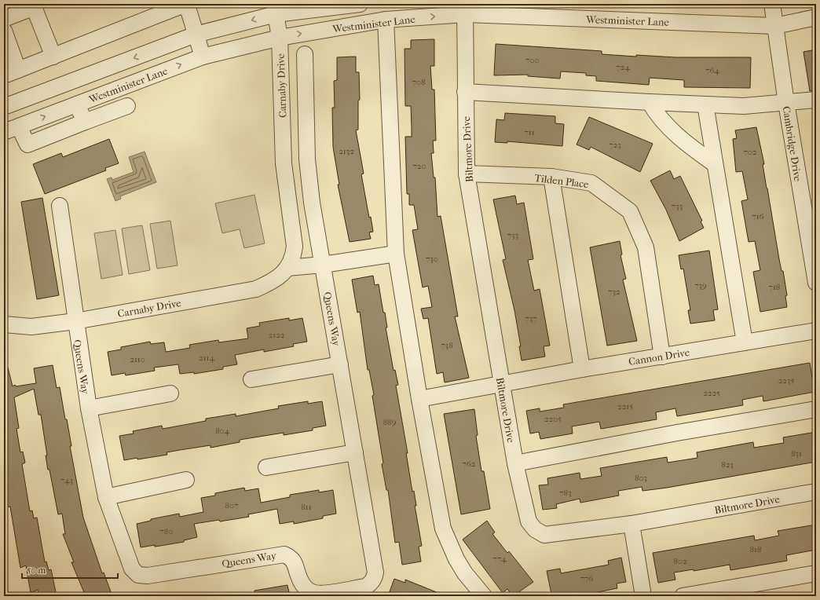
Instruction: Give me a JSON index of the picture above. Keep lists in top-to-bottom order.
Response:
{
  "streets": {
    "street": [
      "Westminister Lane",
      "Carnaby Drive",
      "Cambridge Drive",
      "Biltmore Drive",
      "Tilden Place",
      "Queens Way",
      "Cannon Drive"
    ]
  },
  "crossings": [
    ["Westminister Lane", "Carnaby Drive"],
    ["Westminister Lane", "Cambridge Drive"],
    ["Westminister Lane", "Biltmore Drive"],
    ["Carnaby Drive", "Queens Way"],
    ["Biltmore Drive", "Tilden Place"],
    ["Biltmore Drive", "Cannon Drive"],
    ["Tilden Place", "Cannon Drive"]
  ],
  "house_numbers": [
    "700",
    "724",
    "764",
    "708",
    "711",
    "723",
    "2132",
    "702",
    "720",
    "733",
    "716",
    "733",
    "730",
    "739",
    "718",
    "732",
    "737",
    "2122",
    "738",
    "2114",
    "2110",
    "2235",
    "2225",
    "2215",
    "2205",
    "889",
    "804",
    "831",
    "762",
    "823",
    "803",
    "743",
    "783",
    "807",
    "811",
    "780",
    "818",
    "774",
    "802",
    "776"
  ],
  "scale_bar": "50 m"
}
